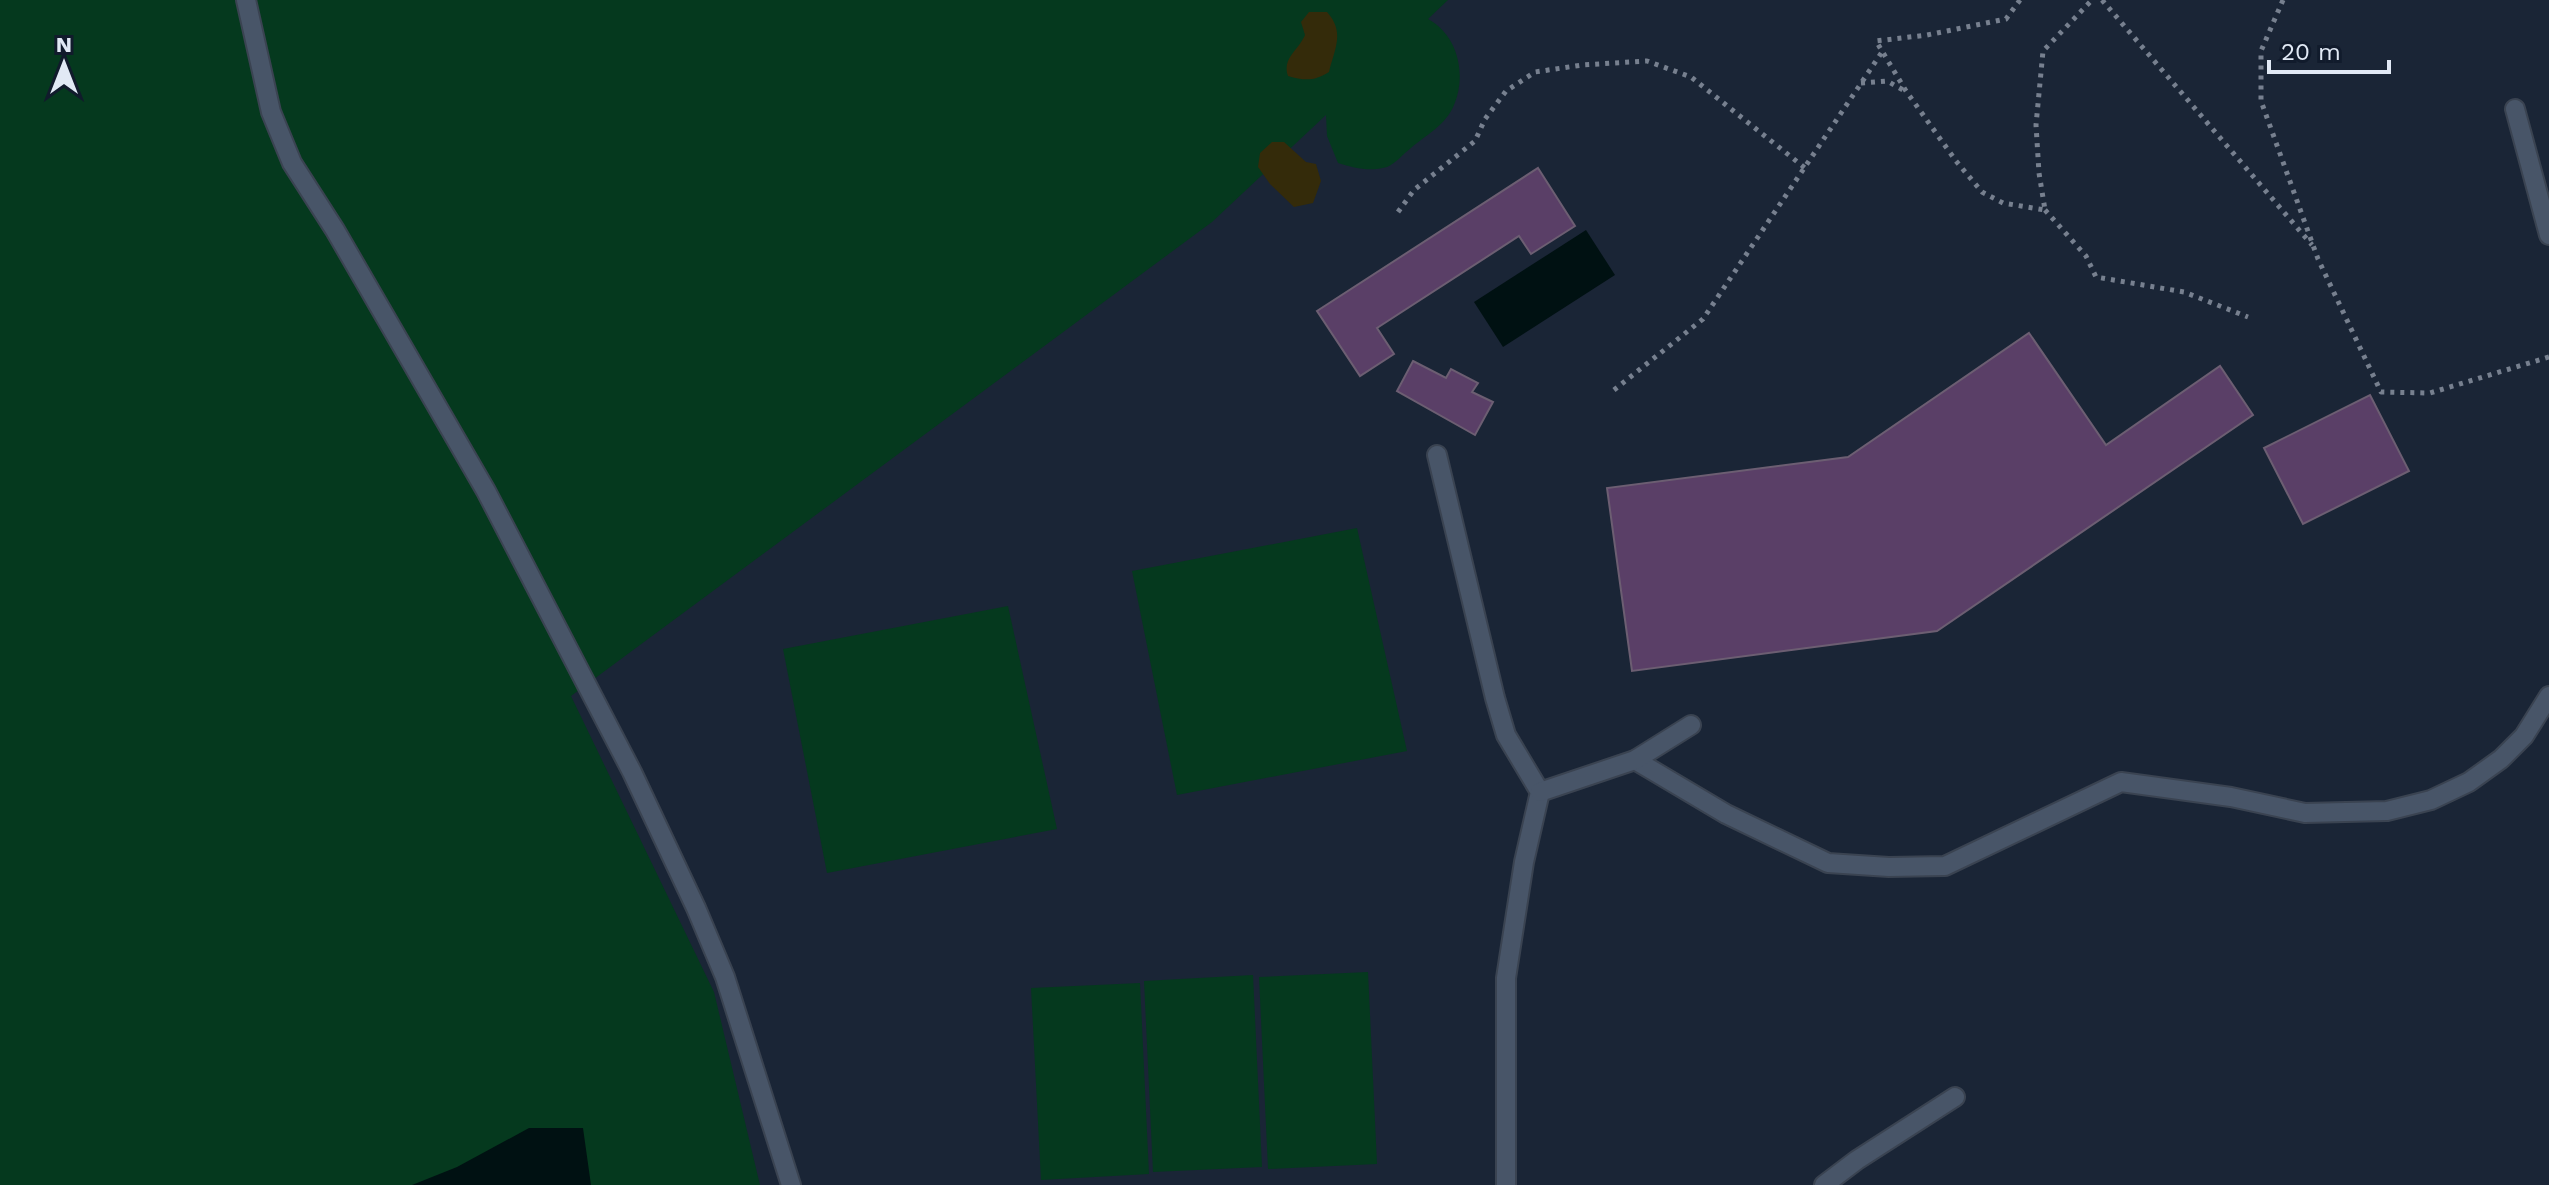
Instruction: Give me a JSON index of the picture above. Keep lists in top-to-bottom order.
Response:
{
  "scale_bar": "20 m",
  "north": "top"
}
